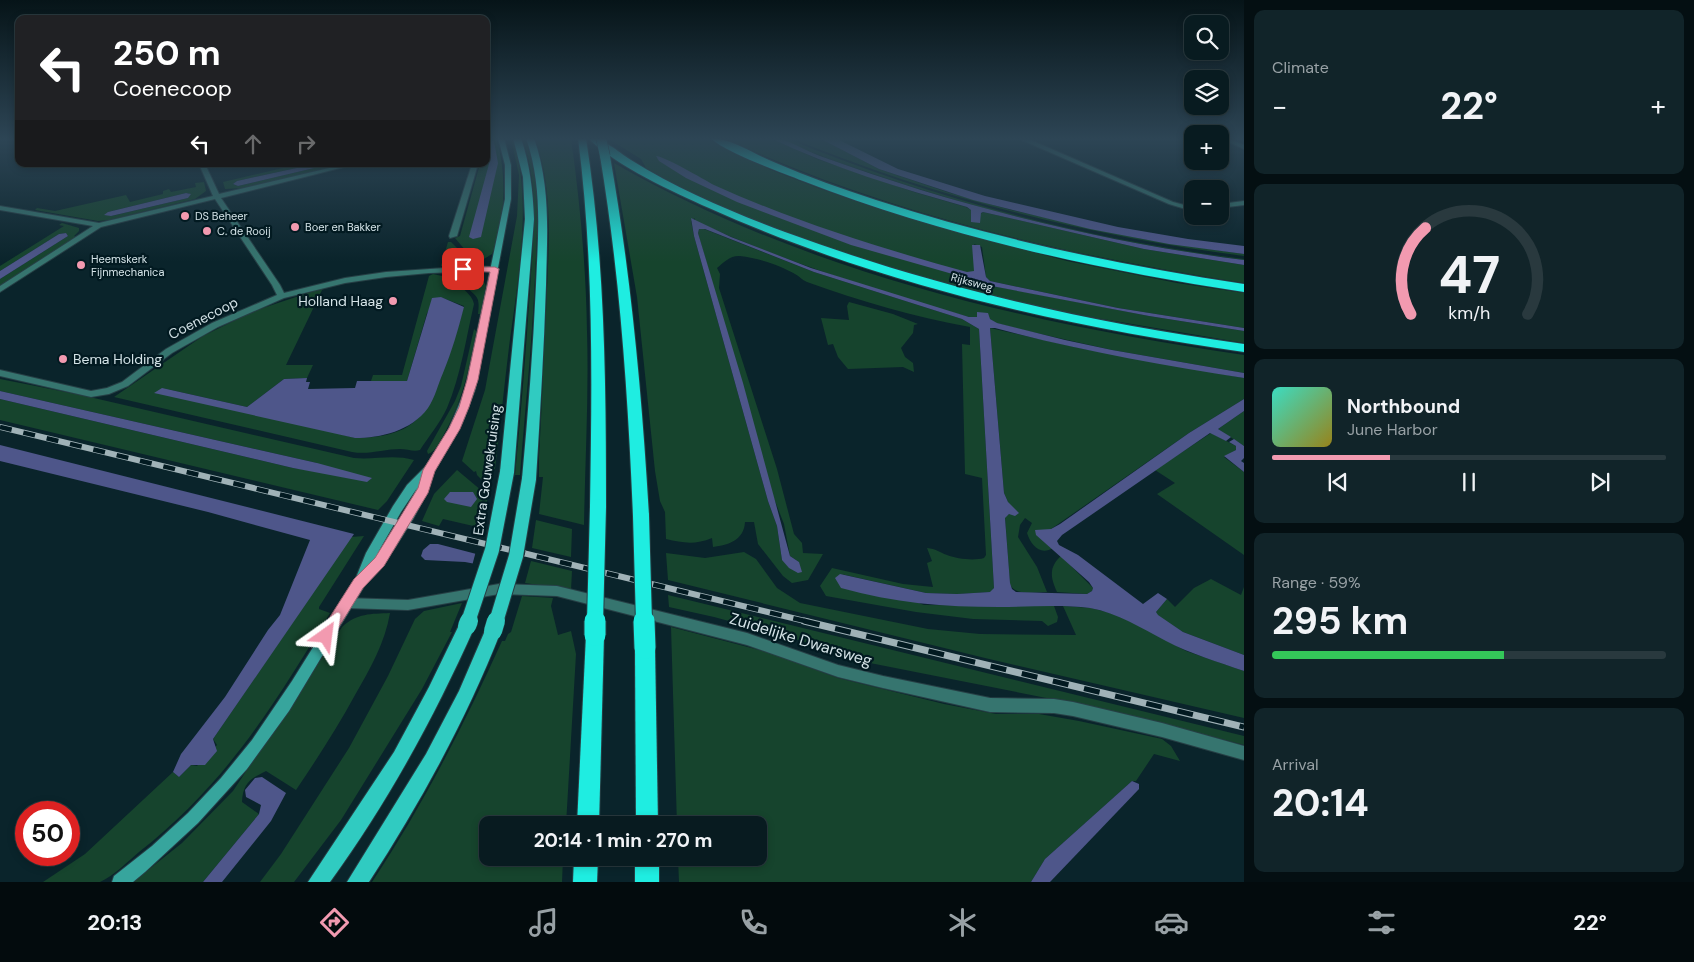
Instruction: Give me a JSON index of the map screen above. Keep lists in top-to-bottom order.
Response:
{
  "streets": {
    "highway": ["Rijksweg"],
    "main road": ["Extra Gouwekruising"],
    "street": ["Coenecoop", "Zuidelijke Dwarsweg"]
  },
  "places": [
    "DS Beheer",
    "Boer en Bakker",
    "C. de Rooij",
    "Heemskerk Fijnmechanica",
    "Holland Haag",
    "Bema Holding"
  ],
  "page": {
    "tile": [
      "Climate",
      ["Range · 59%", "295 km"],
      ["Arrival", "20:14"]
    ],
    "map_buttons": ["+", "−"],
    "turn": ["250 m", "Coenecoop"],
    "heat": ["−", "22°", "+"],
    "song": ["Northbound", "June Harbor"],
    "limit": "50",
    "trip": "20:14 · 1 min · 270 m",
    "tabs": ["20:13", "22°"],
    "gauge": ["47", "km/h"]
  }
}
